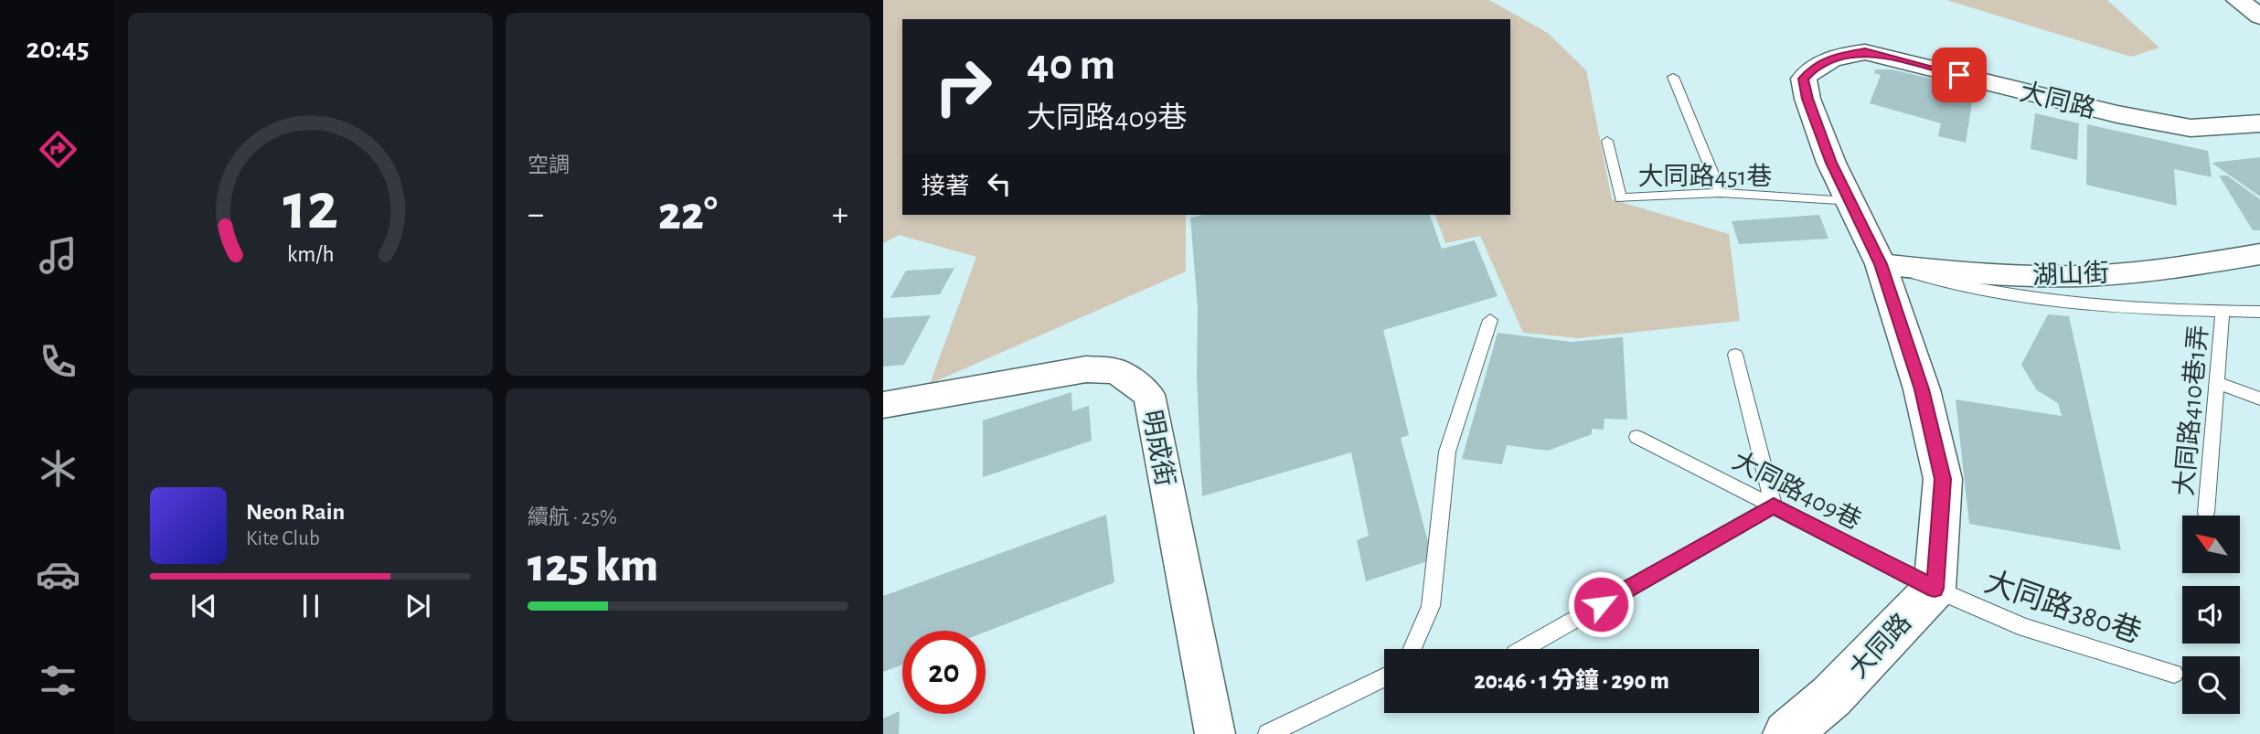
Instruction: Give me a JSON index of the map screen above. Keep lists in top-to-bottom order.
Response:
{
  "streets": {
    "street": ["大同路", "湖山街", "明成街"],
    "lane": [
      "大同路451巷",
      "大同路410巷1弄",
      "大同路409巷",
      "大同路380巷"
    ]
  },
  "crossings": [
    ["大同路", "大同路451巷"],
    ["大同路", "湖山街"],
    ["大同路", "大同路409巷"],
    ["大同路", "大同路380巷"],
    ["大同路409巷", "大同路380巷"]
  ],
  "north": "top left",
  "page": {
    "tabs": "20:45",
    "tile": [
      "空調",
      ["續航 · 25%", "125 km"]
    ],
    "turn": ["40 m", "大同路409巷"],
    "then": "接著",
    "heat": ["−", "22°", "+"],
    "song": ["Neon Rain", "Kite Club"],
    "limit": "20",
    "trip": "20:46 · 1 分鐘 · 290 m",
    "gauge": ["12", "km/h"]
  }
}
